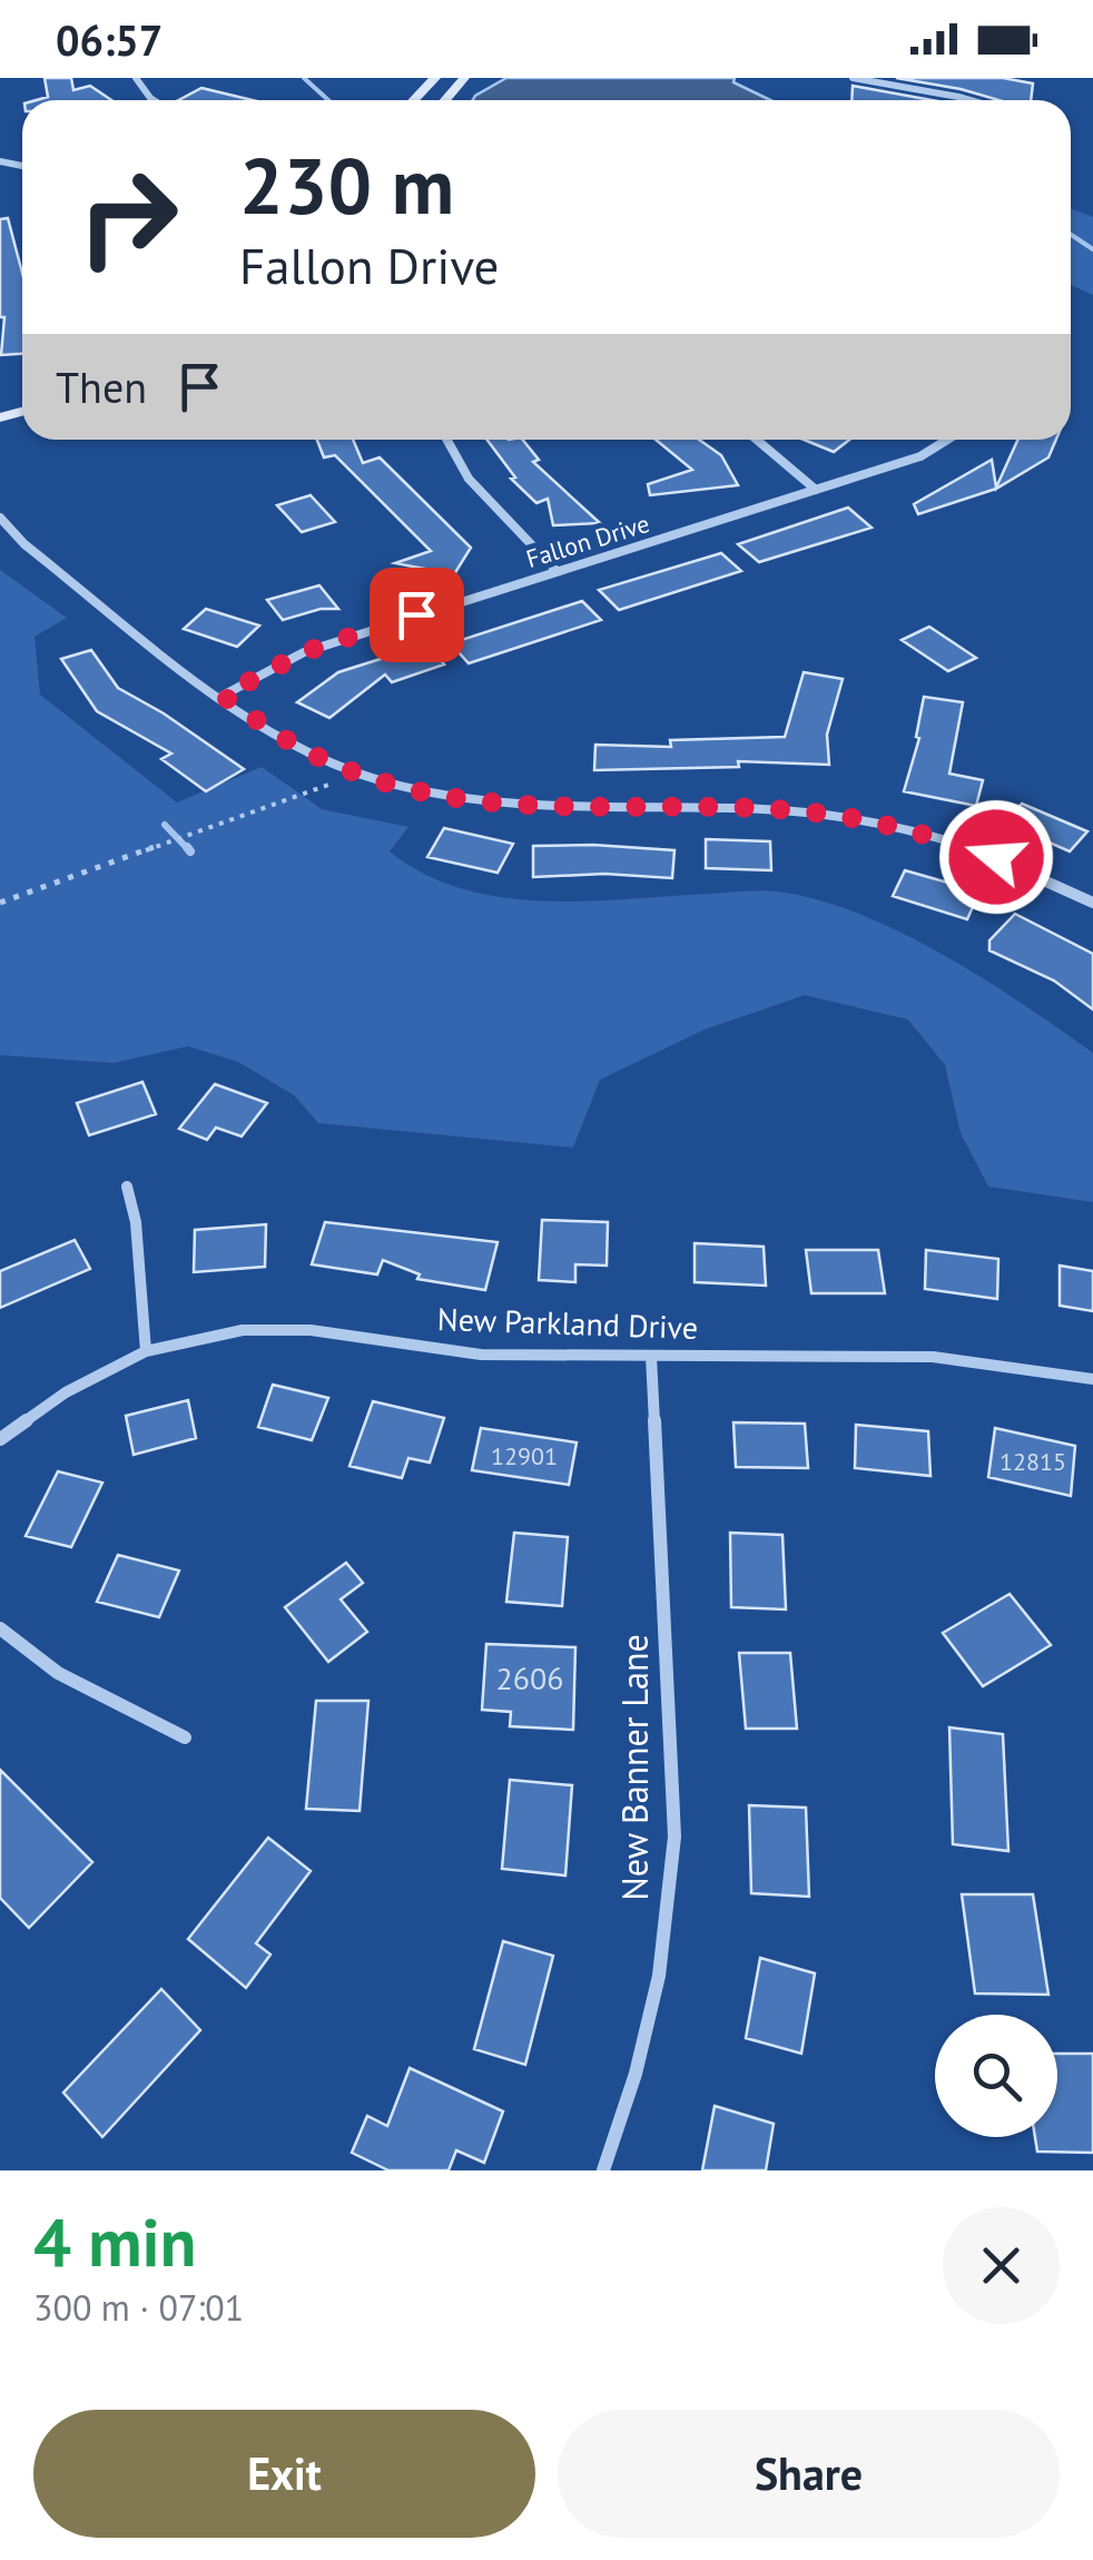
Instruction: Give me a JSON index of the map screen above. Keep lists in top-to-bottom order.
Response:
{
  "streets": {
    "street": ["Fallon Drive", "New Parkland Drive", "New Banner Lane"]
  },
  "crossings": [
    ["New Parkland Drive", "New Banner Lane"]
  ],
  "house_numbers": ["12901", "12815", "2606"],
  "page": {
    "status": "06:57",
    "turn": ["230 m", "Fallon Drive"],
    "then": "Then",
    "heading": ["4 min", "300 m · 07:01"],
    "buttons": ["Exit", "Share"]
  }
}
